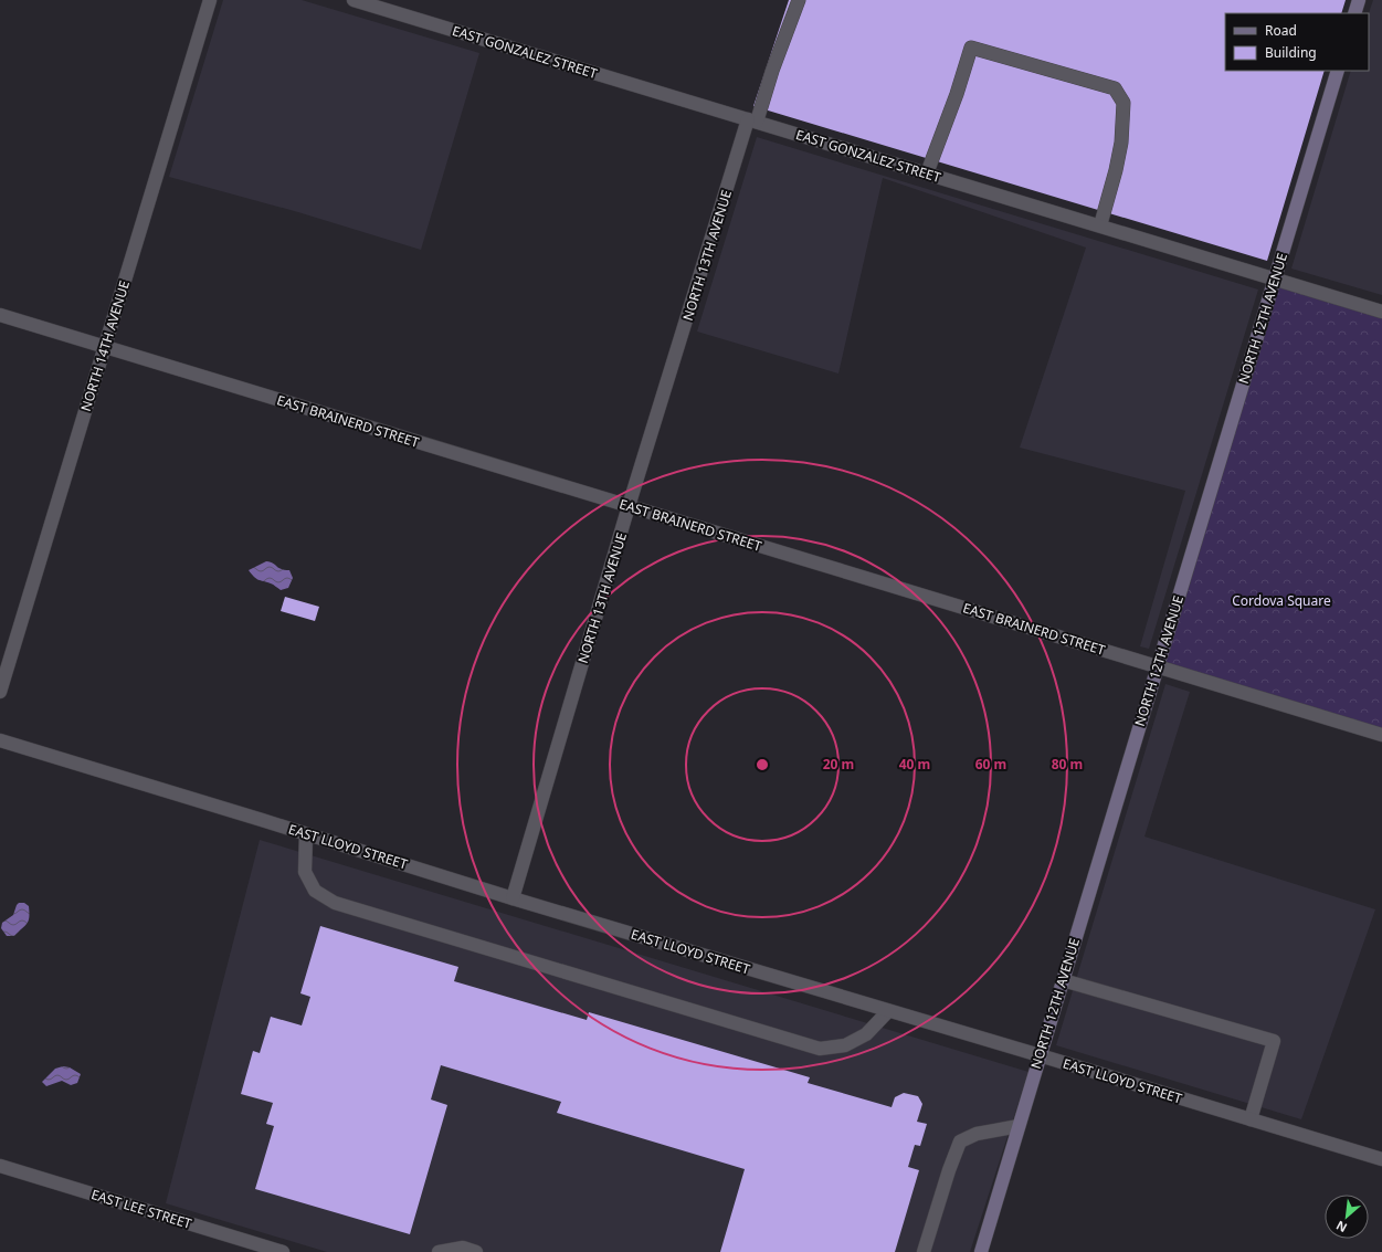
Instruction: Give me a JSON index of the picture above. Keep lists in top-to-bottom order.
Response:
{
  "streets": {
    "street": [
      "EAST GONZALEZ STREET",
      "NORTH 13TH AVENUE",
      "NORTH 12TH AVENUE",
      "NORTH 14TH AVENUE",
      "EAST BRAINERD STREET",
      "EAST LLOYD STREET",
      "EAST LEE STREET"
    ]
  },
  "crossings": [
    ["EAST GONZALEZ STREET", "NORTH 13TH AVENUE"],
    ["EAST GONZALEZ STREET", "NORTH 12TH AVENUE"],
    ["NORTH 13TH AVENUE", "EAST BRAINERD STREET"],
    ["NORTH 13TH AVENUE", "EAST LLOYD STREET"],
    ["NORTH 12TH AVENUE", "EAST BRAINERD STREET"],
    ["NORTH 12TH AVENUE", "EAST LLOYD STREET"],
    ["NORTH 14TH AVENUE", "EAST BRAINERD STREET"]
  ],
  "parks": ["Cordova Square"],
  "legend": ["Road", "Building"],
  "north": "bottom left",
  "rings": [
    "20 m",
    "40 m",
    "60 m",
    "80 m"
  ]
}
